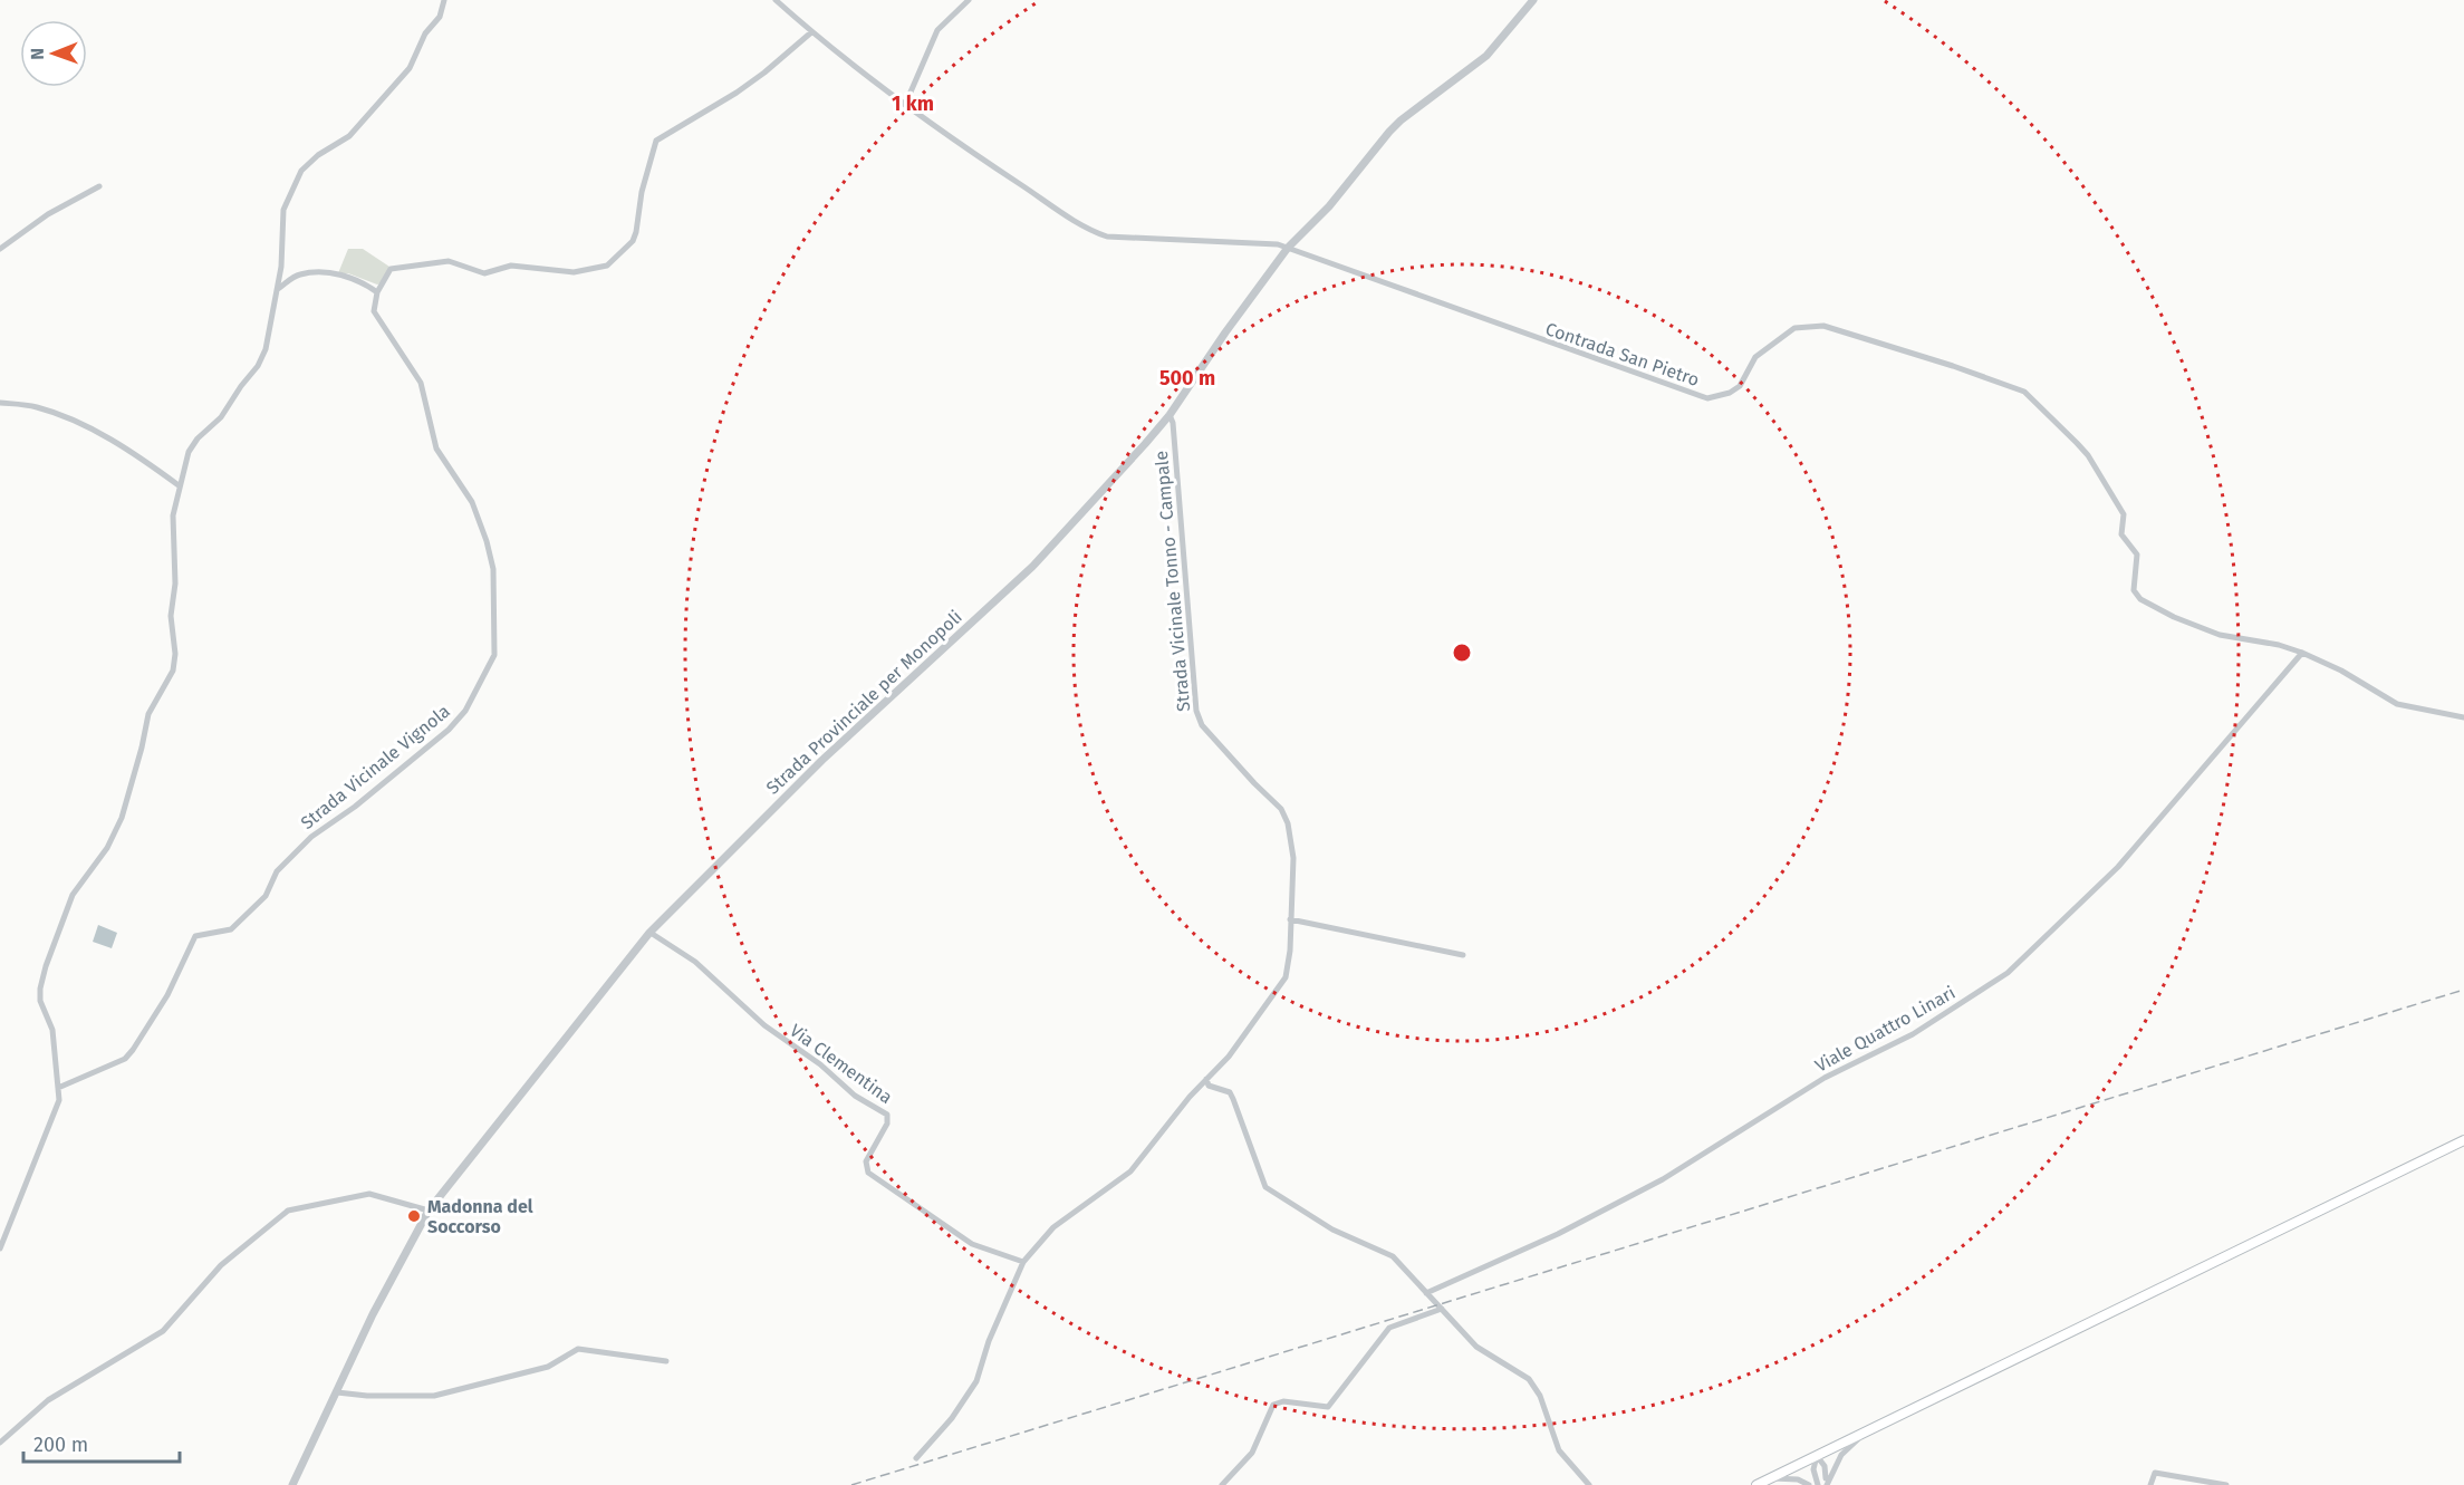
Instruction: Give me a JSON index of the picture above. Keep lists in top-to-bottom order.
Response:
{
  "streets": {
    "street": [
      "Contrada San Pietro",
      "Strada Vicinale Tonno - Campale",
      "Strada Provinciale per Monopoli",
      "Strada Vicinale Vignola",
      "Viale Quattro Linari",
      "Via Clementina"
    ]
  },
  "crossings": [
    ["Contrada San Pietro", "Strada Provinciale per Monopoli"],
    ["Contrada San Pietro", "Viale Quattro Linari"],
    ["Strada Vicinale Tonno - Campale", "Strada Provinciale per Monopoli"],
    ["Strada Vicinale Tonno - Campale", "Via Clementina"],
    ["Strada Provinciale per Monopoli", "Via Clementina"]
  ],
  "places": ["Madonna del Soccorso"],
  "scale_bar": "200 m",
  "north": "left",
  "rings": ["1 km", "500 m"]
}
